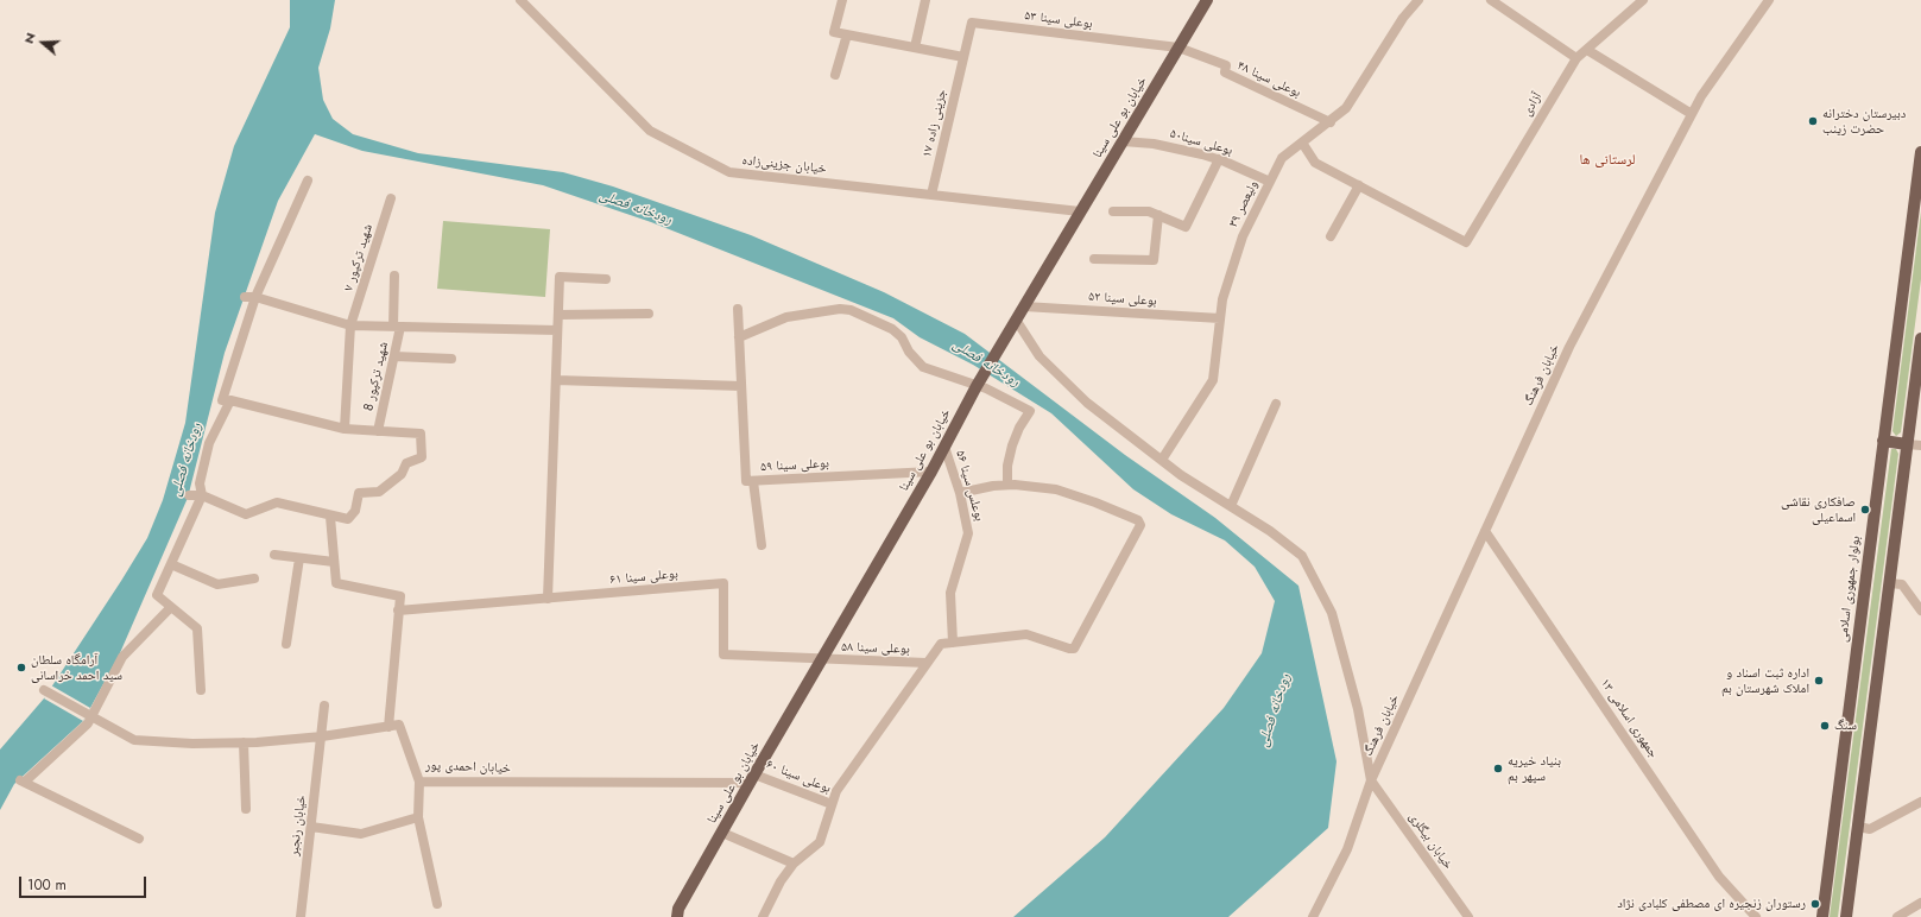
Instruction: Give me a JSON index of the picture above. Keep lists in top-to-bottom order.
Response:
{
  "streets": {
    "main road": ["خیابان بو علی سینا", "بولوار جمهوری اسلامی"],
    "street": [
      "بوعلی سینا ۵۳",
      "بوعلی سینا ۴۸",
      "آزادی",
      "جزینی زاده ۱۷",
      "بوعلی سینا۵۰",
      "خیابان جزینی‌زاده",
      "ولیعصر ۳۹",
      "شهید ترکپور ۷",
      "بوعلی سینا ۵۲",
      "خیابان فرهنگ",
      "شهید ترکپور 8",
      "بوعلی سینا ۵۹",
      "بوعلس سینا ۵۶",
      "بوعلی سینا ۶۱",
      "بوعلی سینا ۵۸",
      "جمهوری اسلامی ۱۳",
      "خیابان احمدی پور",
      "بوعلی سینا ۶۰",
      "خیابان رنجبر",
      "خیابان بیگلری"
    ]
  },
  "crossings": [
    ["بوعلی سینا ۵۳", "بوعلی سینا ۴۸"],
    ["بوعلی سینا ۵۳", "خیابان بو علی سینا"],
    ["بوعلی سینا ۵۳", "جزینی زاده ۱۷"],
    ["بوعلی سینا ۴۸", "خیابان بو علی سینا"],
    ["بوعلی سینا ۴۸", "ولیعصر ۳۹"],
    ["خیابان بو علی سینا", "بوعلی سینا۵۰"],
    ["خیابان بو علی سینا", "خیابان جزینی‌زاده"],
    ["خیابان بو علی سینا", "بوعلی سینا ۵۲"],
    ["خیابان بو علی سینا", "بوعلی سینا ۵۹"],
    ["خیابان بو علی سینا", "بوعلس سینا ۵۶"],
    ["خیابان بو علی سینا", "بوعلی سینا ۶۱"],
    ["خیابان بو علی سینا", "بوعلی سینا ۵۸"],
    ["خیابان بو علی سینا", "خیابان احمدی پور"],
    ["خیابان بو علی سینا", "بوعلی سینا ۶۰"],
    ["جزینی زاده ۱۷", "خیابان جزینی‌زاده"],
    ["بوعلی سینا۵۰", "ولیعصر ۳۹"],
    ["ولیعصر ۳۹", "بوعلی سینا ۵۲"],
    ["خیابان فرهنگ", "جمهوری اسلامی ۱۳"],
    ["خیابان فرهنگ", "خیابان بیگلری"],
    ["بوعلی سینا ۶۱", "بوعلی سینا ۵۸"],
    ["خیابان احمدی پور", "بوعلی سینا ۶۰"]
  ],
  "districts": ["لرستانی ها"],
  "water": ["رودخانه فصلی"],
  "places": [
    "دبیرستان دخترانه حضرت زینب",
    "صافکاری نقاشی اسماعیلی",
    "آرامگاه سلطان سید احمد خراسانی",
    "اداره ثبت اسناد و املاک شهرستان بم",
    "سنگ",
    "بنیاد خیریه سپهر بم",
    "رستوران زنجیره ای مصطفی کلبادی نژاد"
  ],
  "scale_bar": "100 m",
  "north": "left"
}
